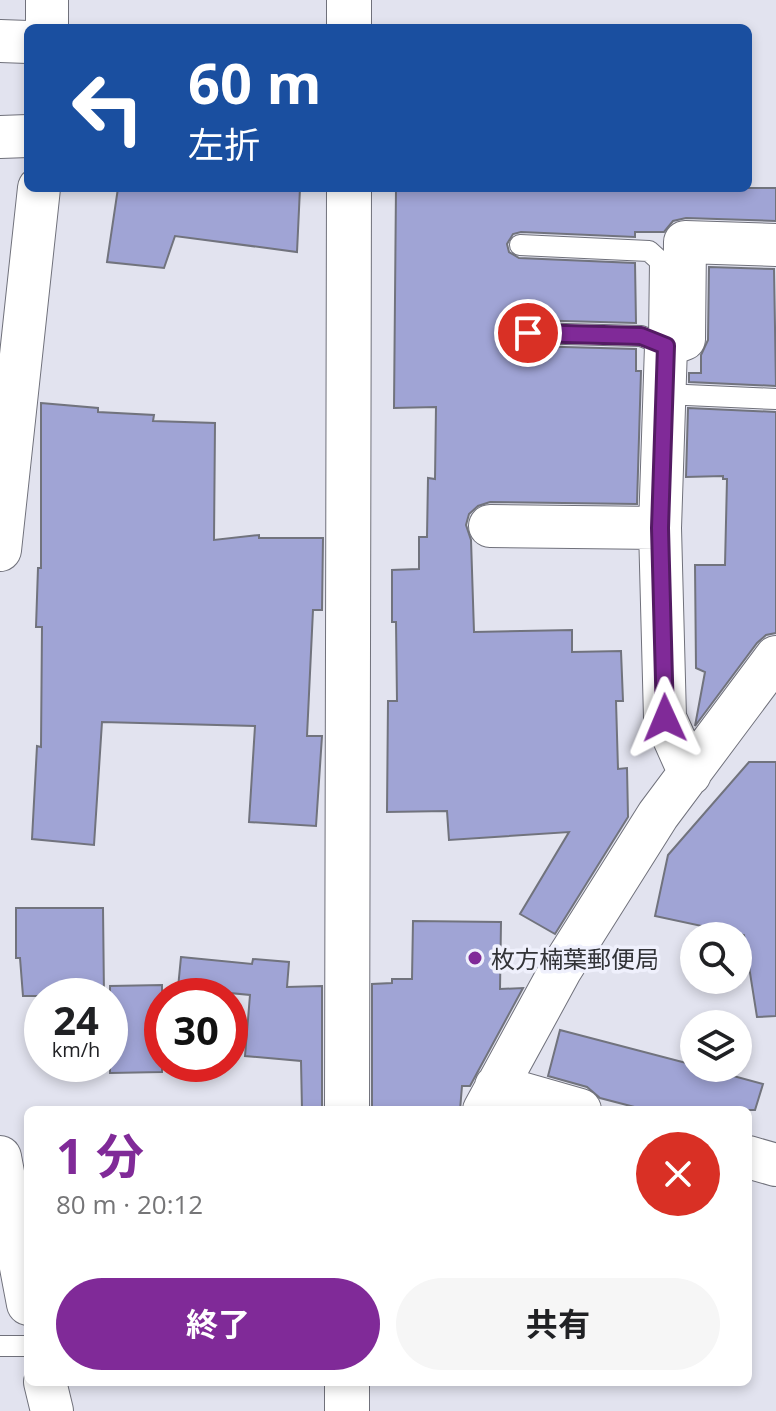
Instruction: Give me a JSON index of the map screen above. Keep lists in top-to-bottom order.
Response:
{
  "places": ["枚方楠葉郵便局"],
  "page": {
    "turn": ["60 m", "左折"],
    "speed": "24 km/h",
    "limit": "30",
    "heading": ["1 分", "80 m · 20:12"],
    "buttons": ["終了", "共有"]
  }
}
